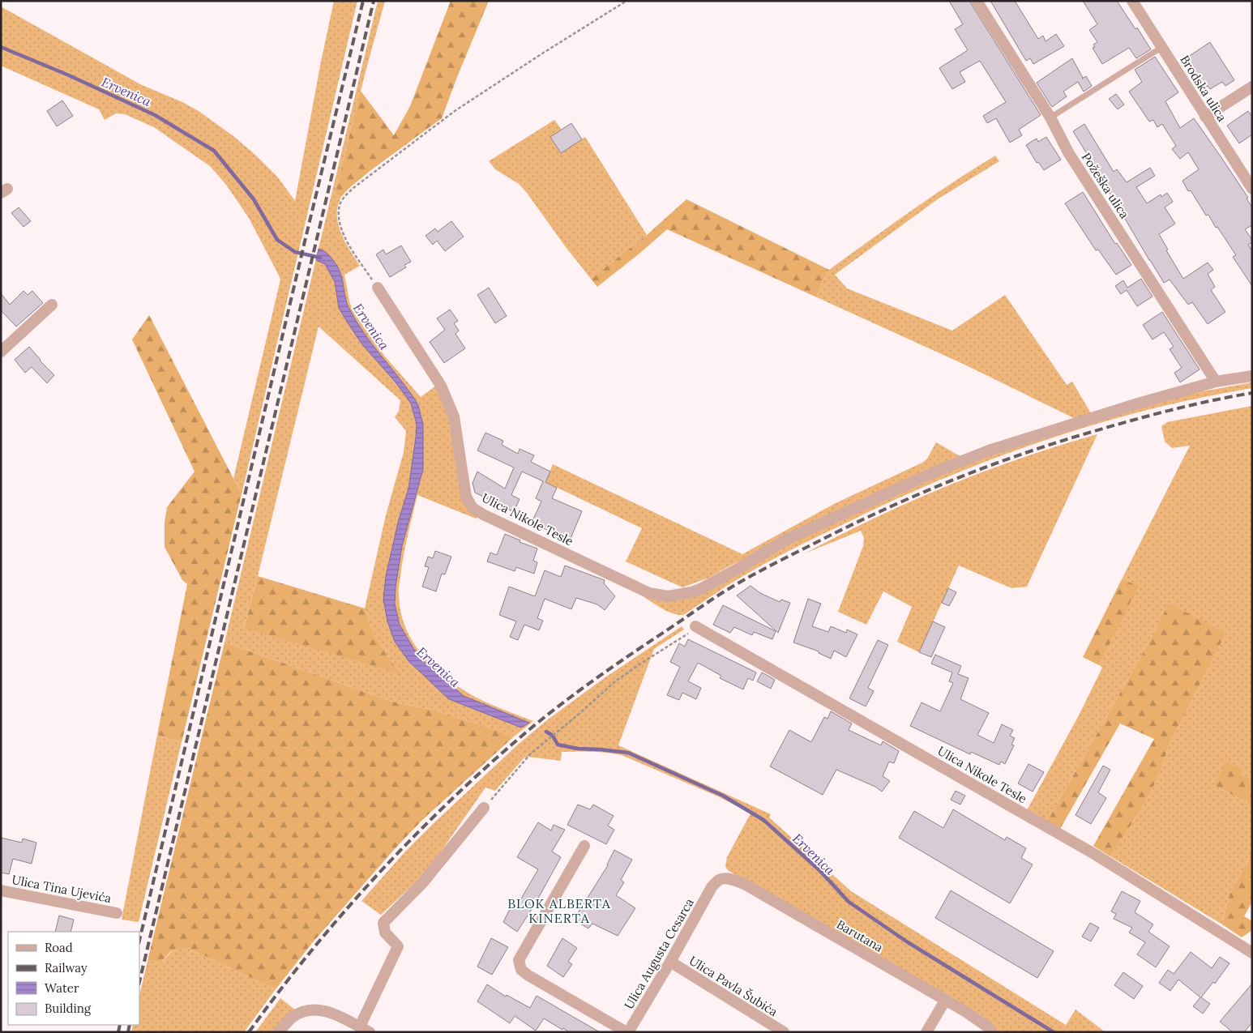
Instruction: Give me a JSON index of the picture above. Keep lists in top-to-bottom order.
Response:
{
  "streets": {
    "street": [
      "Brodska ulica",
      "Požeška ulica",
      "Ulica Nikole Tesle",
      "Ulica Tina Ujevića",
      "Barutana",
      "Ulica Augusta Cesarca",
      "Ulica Pavla Šubića"
    ]
  },
  "crossings": [
    ["Požeška ulica", "Ulica Nikole Tesle"],
    ["Barutana", "Ulica Augusta Cesarca"],
    ["Ulica Augusta Cesarca", "Ulica Pavla Šubića"]
  ],
  "districts": ["BLOK ALBERTA KINERTA"],
  "water": ["Ervenica"],
  "legend": [
    "Road",
    "Railway",
    "Water",
    "Building"
  ]
}
